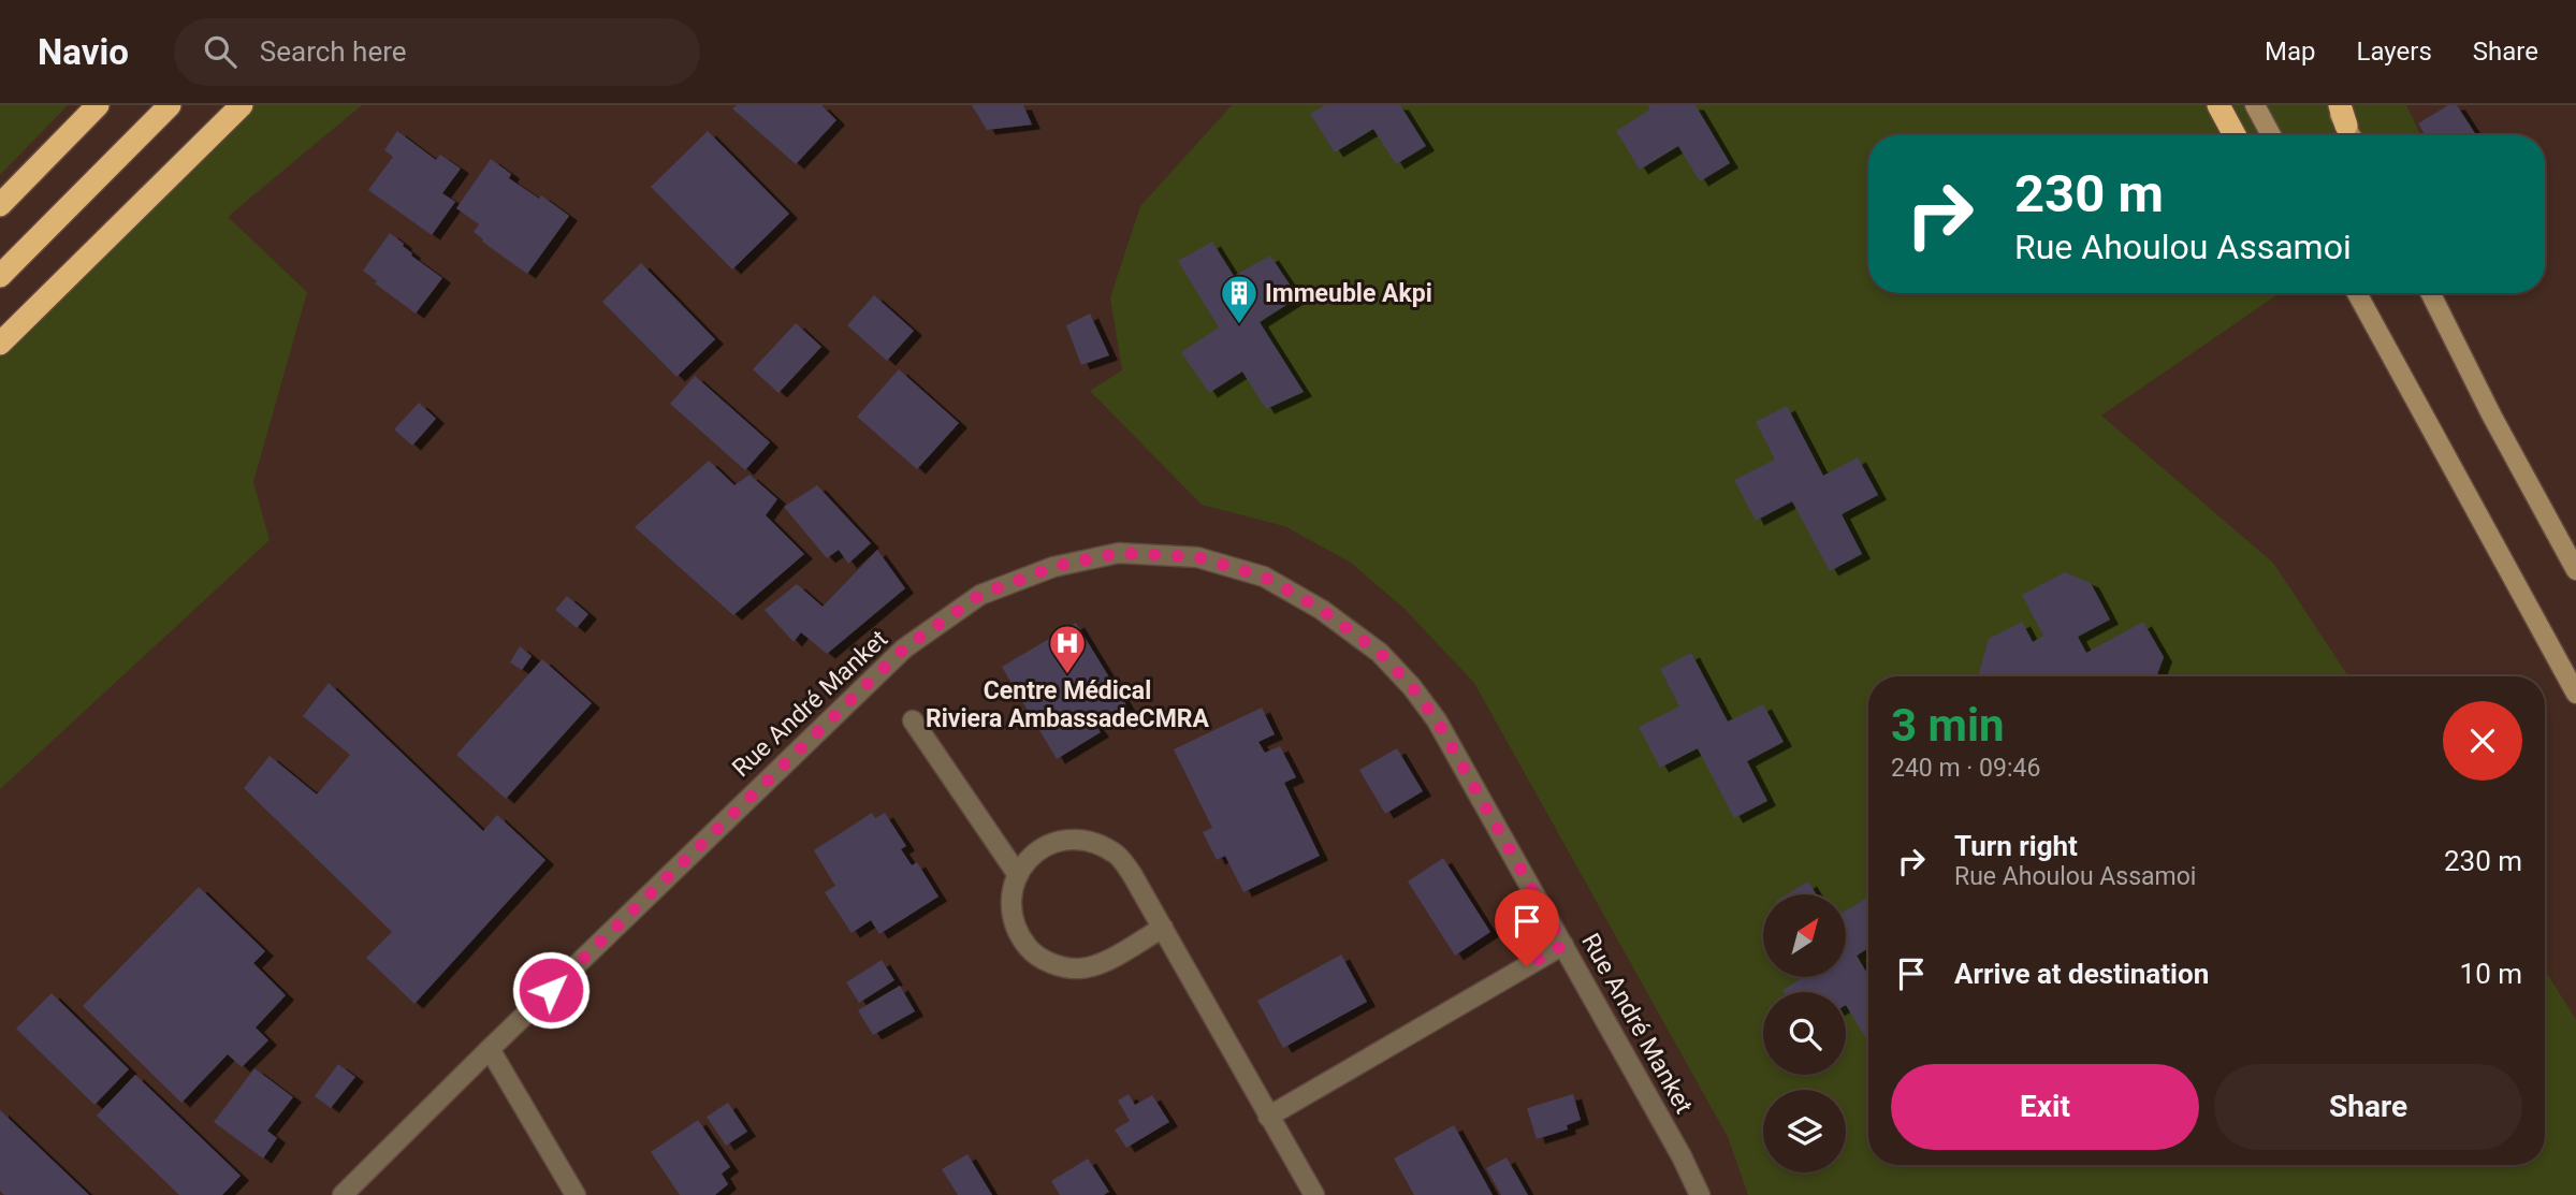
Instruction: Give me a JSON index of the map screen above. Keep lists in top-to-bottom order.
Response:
{
  "streets": {
    "street": ["Rue André Manket"]
  },
  "places": {
    "building": ["Immeuble Akpi"],
    "hospital": ["Centre Médical Riviera AmbassadeCMRA"]
  },
  "north": "top right",
  "page": {
    "header": "Navio",
    "search": "Search here",
    "nav": ["Map", "Layers", "Share"],
    "turn": ["230 m", "Rue Ahoulou Assamoi"],
    "heading": ["3 min", "240 m · 09:46"],
    "list": [
      {
        "name": "Turn right",
        "note": "Rue Ahoulou Assamoi",
        "value": "230 m"
      },
      {
        "name": "Arrive at destination",
        "value": "10 m"
      }
    ],
    "buttons": ["Exit", "Share"]
  }
}
